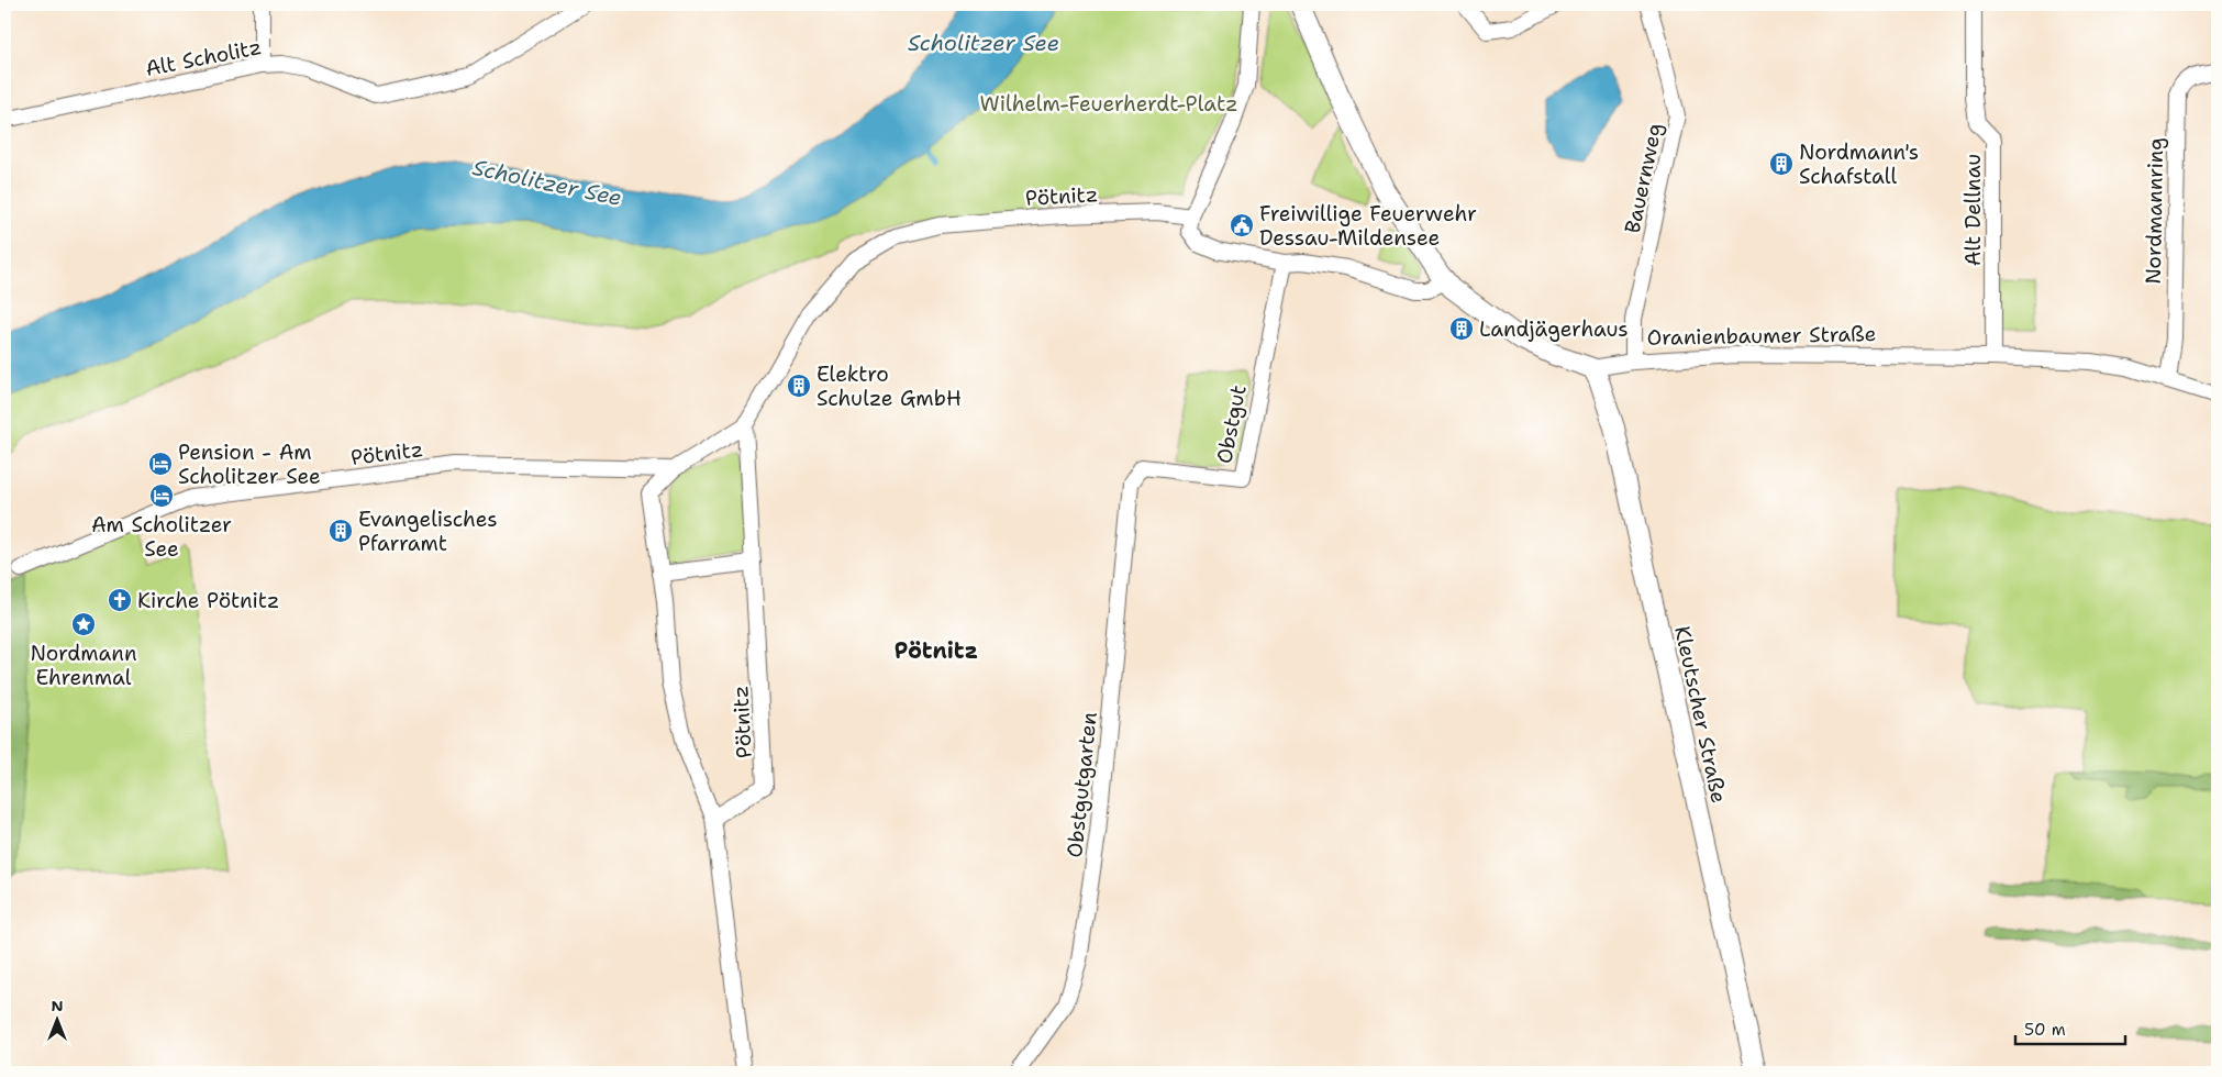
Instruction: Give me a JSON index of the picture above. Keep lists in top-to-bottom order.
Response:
{
  "streets": {
    "street": [
      "Alt Scholitz",
      "Bauernweg",
      "Pötnitz",
      "Alt Dellnau",
      "Nordmannring",
      "Oranienbaumer Straße",
      "Obstgut",
      "Kleutscher Straße",
      "Obstgutgarten"
    ]
  },
  "crossings": [
    ["Bauernweg", "Oranienbaumer Straße"],
    ["Alt Dellnau", "Oranienbaumer Straße"],
    ["Nordmannring", "Oranienbaumer Straße"],
    ["Oranienbaumer Straße", "Kleutscher Straße"],
    ["Obstgut", "Obstgutgarten"]
  ],
  "districts": ["Pötnitz"],
  "water": ["Scholitzer See"],
  "parks": ["Wilhelm-Feuerherdt-Platz"],
  "places": {
    "building": [
      "Nordmann's Schafstall",
      "Landjägerhaus",
      "Elektro Schulze GmbH",
      "Evangelisches Pfarramt"
    ],
    "public building": ["Freiwillige Feuerwehr Dessau-Mildensee"],
    "hotel": ["Pension - Am Scholitzer See", "Am Scholitzer See"],
    "church": ["Kirche Pötnitz"],
    "place": ["Nordmann Ehrenmal"]
  },
  "scale_bar": "50 m",
  "north": "top"
}
